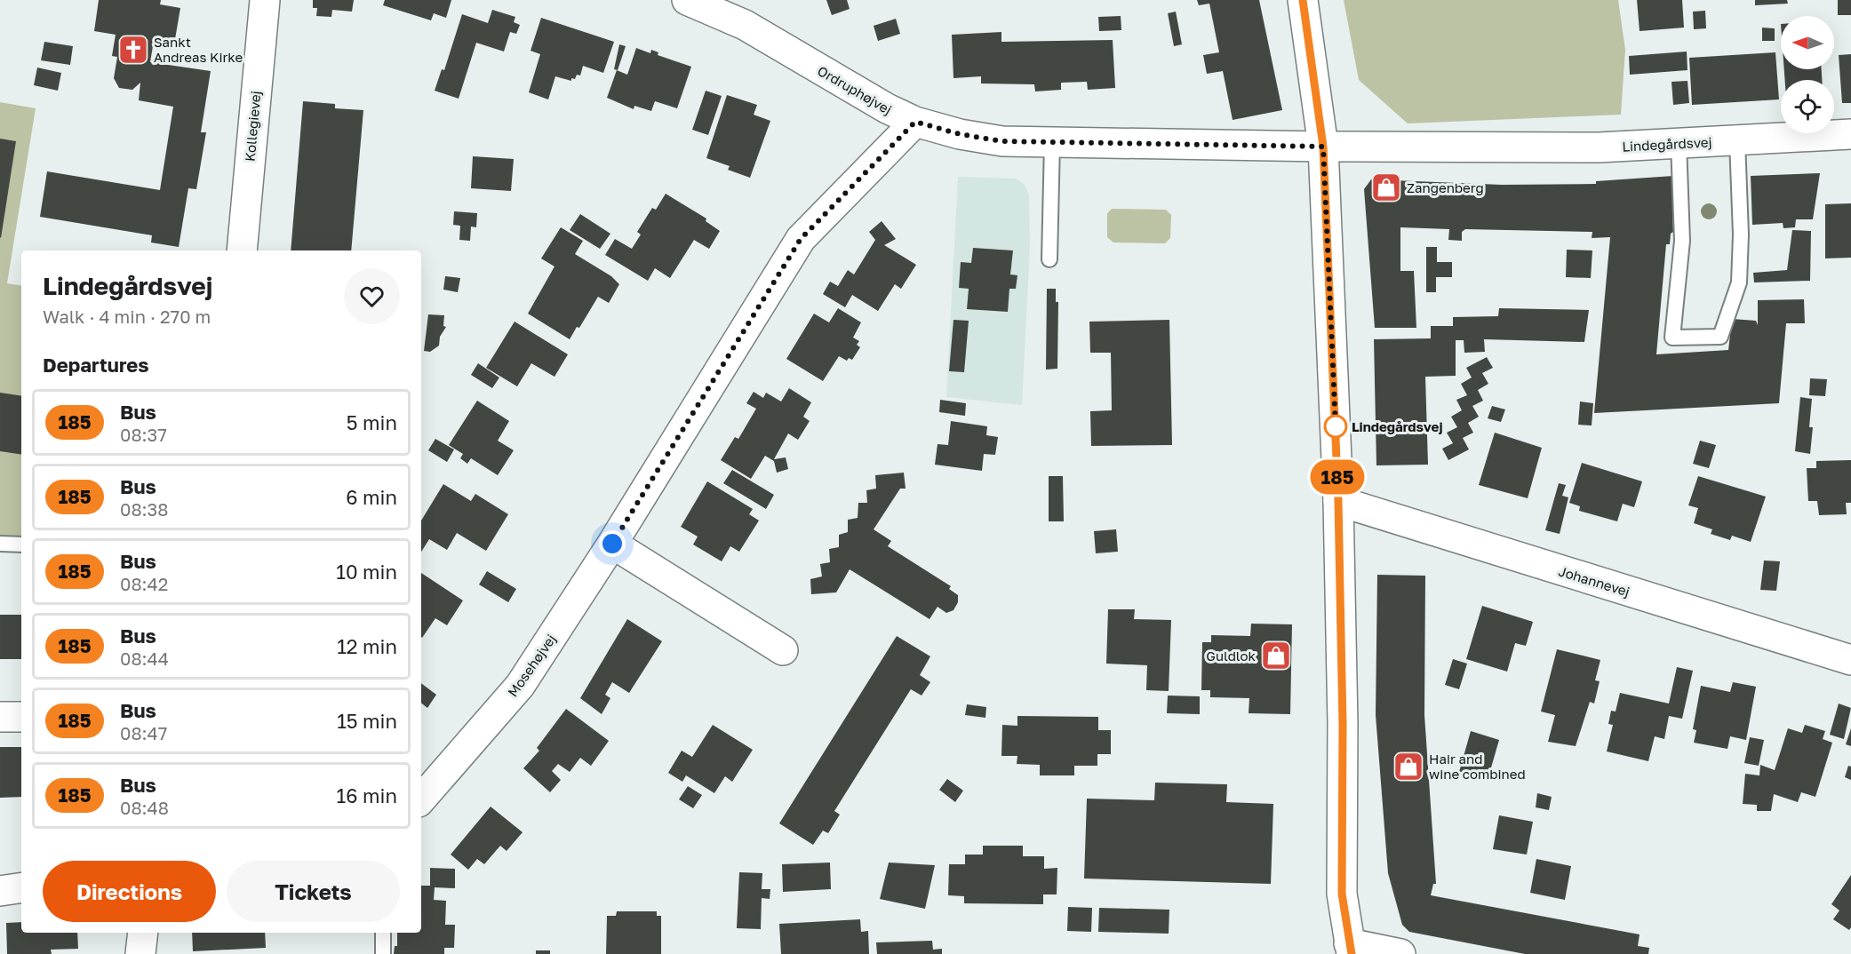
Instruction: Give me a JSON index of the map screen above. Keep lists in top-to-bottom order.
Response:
{
  "streets": {
    "street": [
      "Ordruphøjvej",
      "Kollegievej",
      "Lindegårdsvej",
      "Johannevej",
      "Mosehøjvej"
    ]
  },
  "crossings": [
    ["Ordruphøjvej", "Lindegårdsvej"],
    ["Ordruphøjvej", "Mosehøjvej"]
  ],
  "places": {
    "church": ["Sankt Andreas Kirke"],
    "shop": ["Zangenberg", "Guldlok", "Hair and wine combined"],
    "other": ["Lindegårdsvej"]
  },
  "lines": ["bus line 185"],
  "north": "left",
  "page": {
    "on_map": "185",
    "heading": [
      ["Lindegårdsvej", "Walk · 4 min · 270 m"],
      "Departures"
    ],
    "list": [
      {
        "mark": "185",
        "name": "Bus",
        "note": "08:37",
        "value": "5 min"
      },
      {
        "mark": "185",
        "name": "Bus",
        "note": "08:38",
        "value": "6 min"
      },
      {
        "mark": "185",
        "name": "Bus",
        "note": "08:42",
        "value": "10 min"
      },
      {
        "mark": "185",
        "name": "Bus",
        "note": "08:44",
        "value": "12 min"
      },
      {
        "mark": "185",
        "name": "Bus",
        "note": "08:47",
        "value": "15 min"
      },
      {
        "mark": "185",
        "name": "Bus",
        "note": "08:48",
        "value": "16 min"
      }
    ],
    "buttons": ["Directions", "Tickets"]
  }
}
